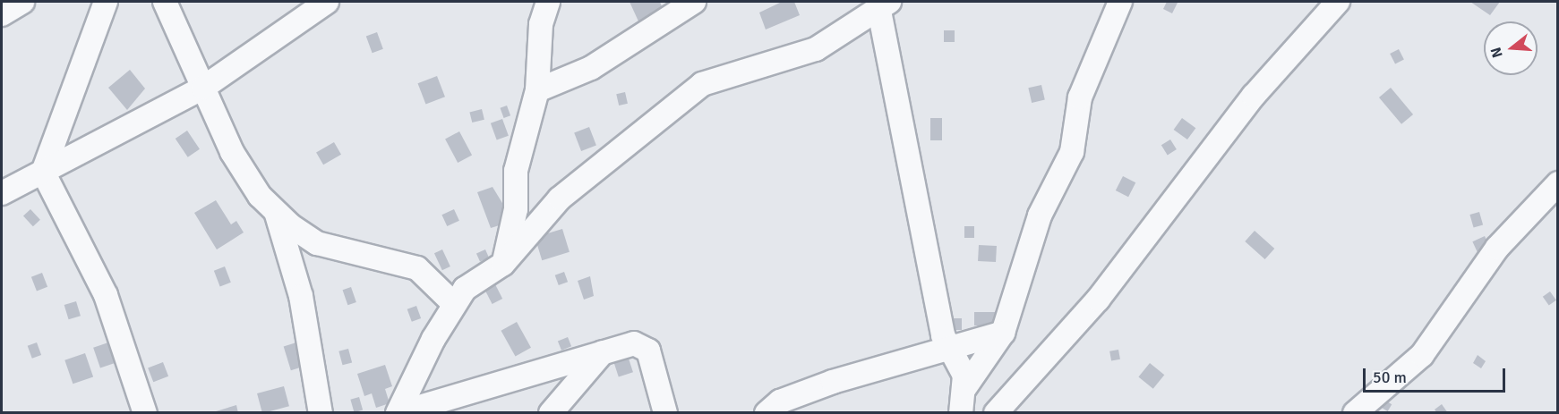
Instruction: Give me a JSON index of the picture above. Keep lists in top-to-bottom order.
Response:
{
  "scale_bar": "50 m",
  "north": "left"
}
